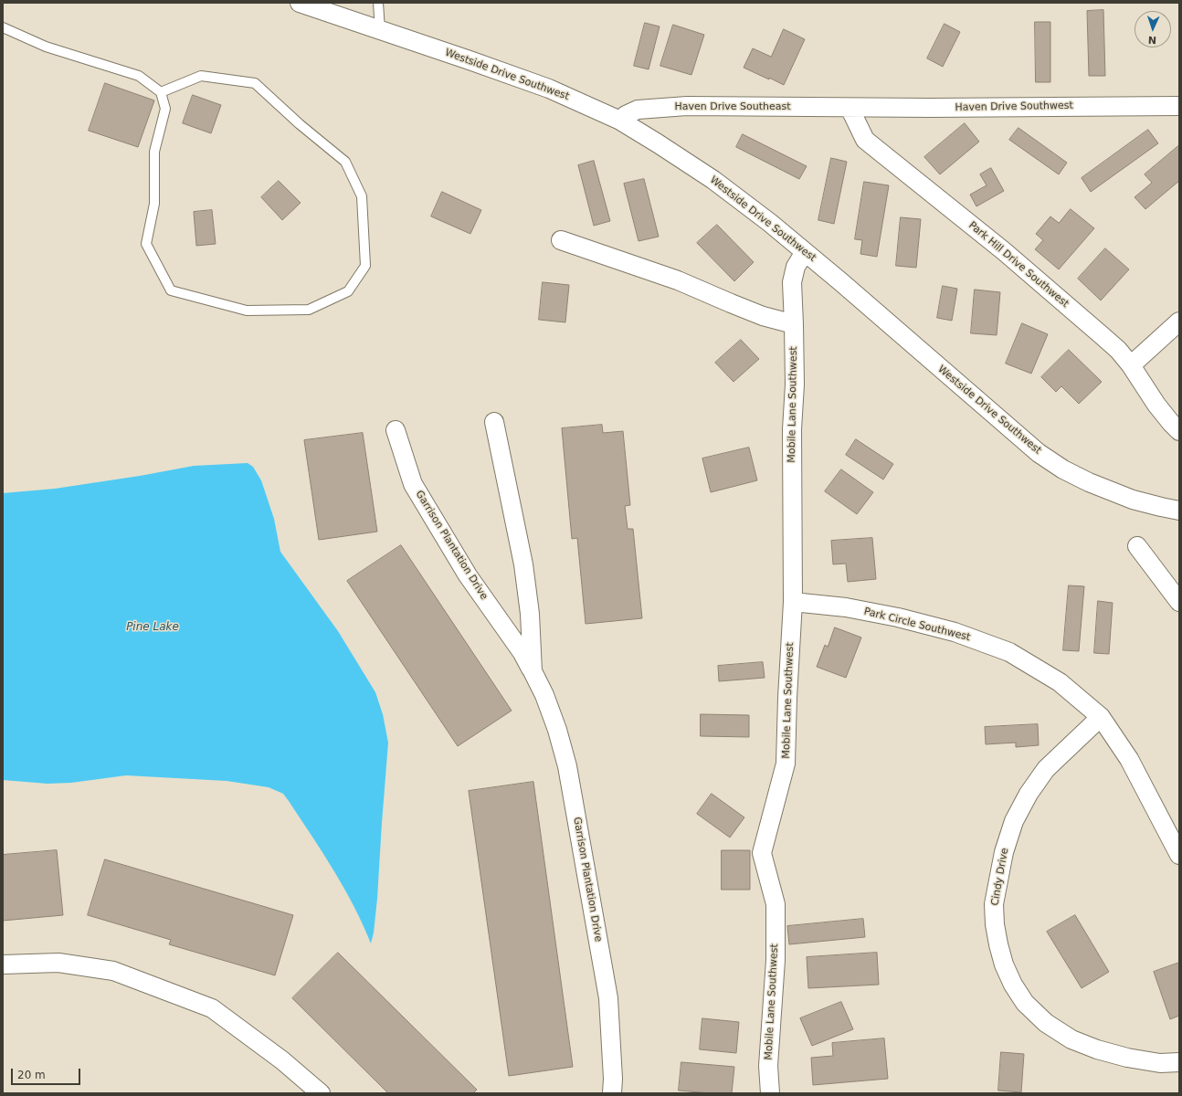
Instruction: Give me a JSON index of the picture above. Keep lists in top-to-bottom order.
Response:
{
  "streets": {
    "street": [
      "Westside Drive Southwest",
      "Haven Drive Southeast",
      "Haven Drive Southwest",
      "Park Hill Drive Southwest",
      "Mobile Lane Southwest",
      "Garrison Plantation Drive",
      "Park Circle Southwest",
      "Cindy Drive"
    ]
  },
  "crossings": [
    ["Westside Drive Southwest", "Haven Drive Southeast"],
    ["Westside Drive Southwest", "Mobile Lane Southwest"],
    ["Haven Drive Southeast", "Haven Drive Southwest"],
    ["Haven Drive Southeast", "Park Hill Drive Southwest"],
    ["Haven Drive Southwest", "Park Hill Drive Southwest"],
    ["Mobile Lane Southwest", "Park Circle Southwest"],
    ["Park Circle Southwest", "Cindy Drive"]
  ],
  "water": ["Pine Lake"],
  "scale_bar": "20 m",
  "north": "bottom"
}
